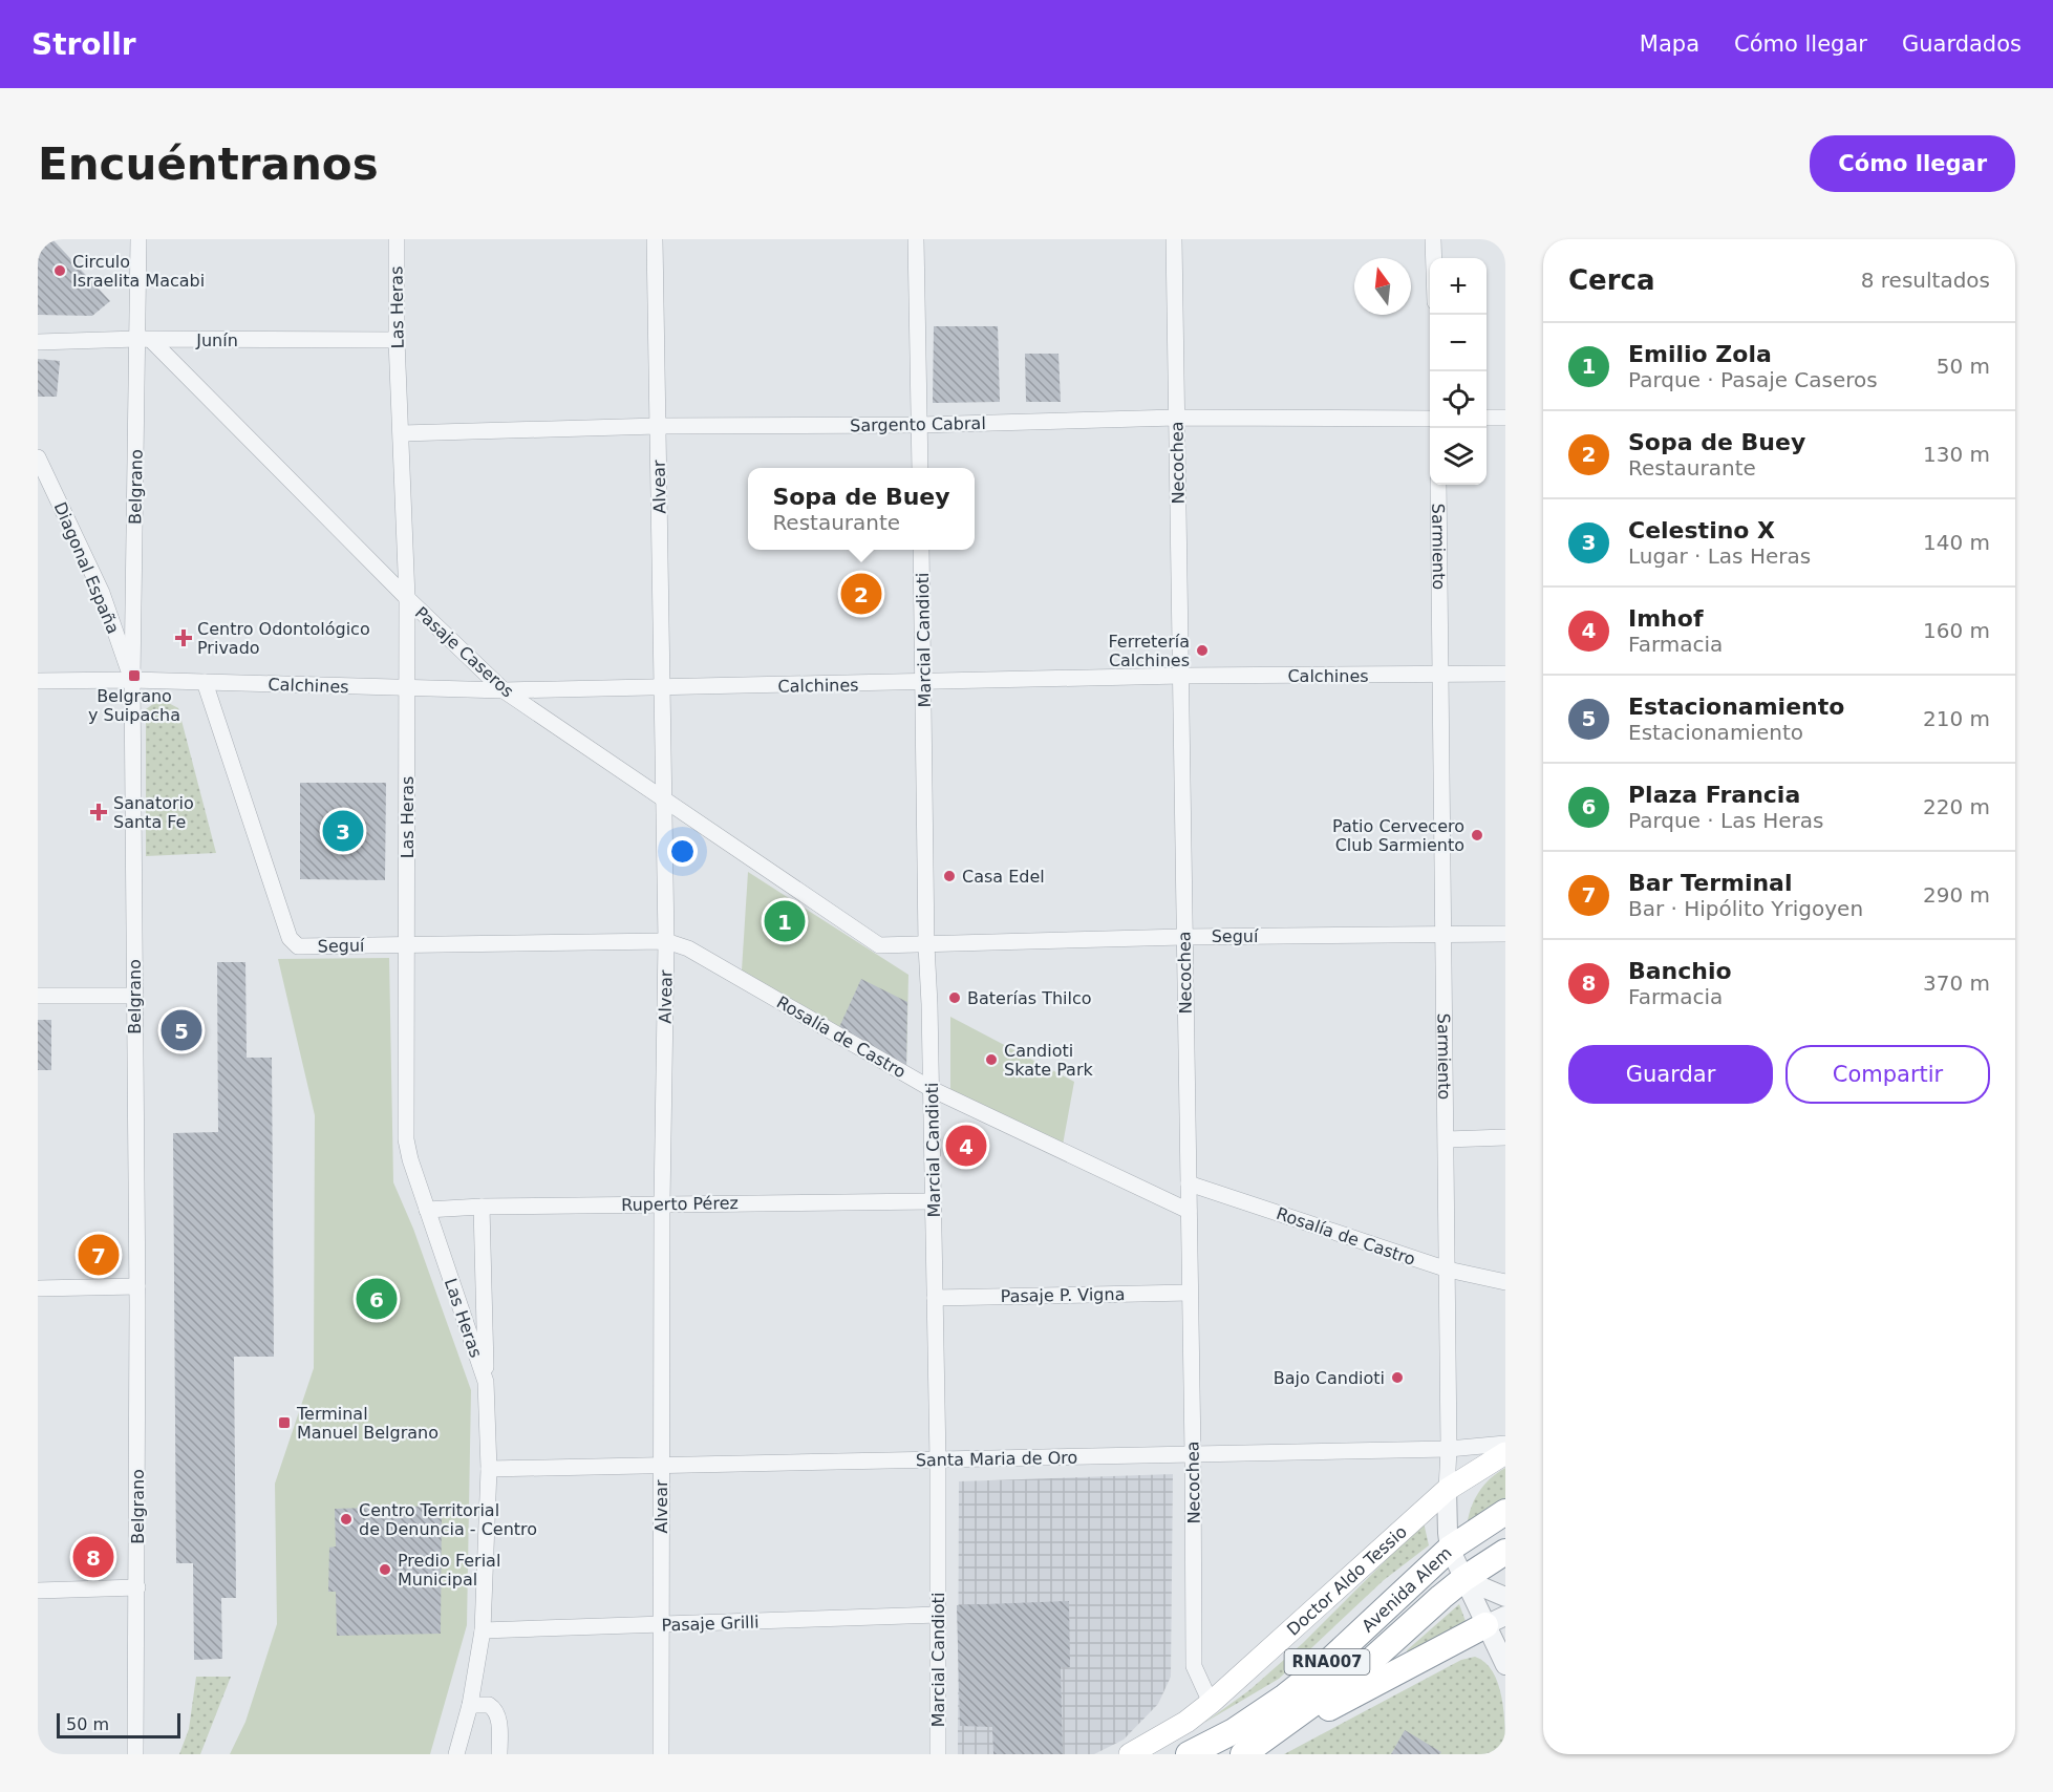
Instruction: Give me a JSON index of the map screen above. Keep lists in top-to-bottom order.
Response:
{
  "streets": {
    "highway": ["Avenida Alem", "RNA007"],
    "main road": ["Doctor Aldo Tessio"],
    "street": [
      "Las Heras",
      "Junín",
      "Sargento Cabral",
      "Necochea",
      "Belgrano",
      "Alvear",
      "Sarmiento",
      "Diagonal España",
      "Marcial Candioti",
      "Pasaje Caseros",
      "Calchines",
      "Seguí",
      "Rosalía de Castro",
      "Ruperto Pérez",
      "Pasaje P. Vigna",
      "Santa Maria de Oro",
      "Pasaje Grilli"
    ]
  },
  "crossings": [
    ["Las Heras", "Junín"],
    ["Las Heras", "Sargento Cabral"],
    ["Las Heras", "Pasaje Caseros"],
    ["Las Heras", "Calchines"],
    ["Las Heras", "Seguí"],
    ["Las Heras", "Ruperto Pérez"],
    ["Las Heras", "Santa Maria de Oro"],
    ["Las Heras", "Pasaje Grilli"],
    ["Junín", "Belgrano"],
    ["Junín", "Pasaje Caseros"],
    ["Sargento Cabral", "Necochea"],
    ["Sargento Cabral", "Alvear"],
    ["Necochea", "Calchines"],
    ["Necochea", "Seguí"],
    ["Necochea", "Rosalía de Castro"],
    ["Necochea", "Pasaje P. Vigna"],
    ["Necochea", "Santa Maria de Oro"],
    ["Necochea", "Doctor Aldo Tessio"],
    ["Belgrano", "Diagonal España"],
    ["Belgrano", "Pasaje Caseros"],
    ["Belgrano", "Calchines"],
    ["Alvear", "Pasaje Caseros"],
    ["Alvear", "Calchines"],
    ["Alvear", "Seguí"],
    ["Alvear", "Rosalía de Castro"],
    ["Alvear", "Ruperto Pérez"],
    ["Alvear", "Santa Maria de Oro"],
    ["Alvear", "Pasaje Grilli"],
    ["Sarmiento", "Calchines"],
    ["Sarmiento", "Seguí"],
    ["Sarmiento", "Rosalía de Castro"],
    ["Sarmiento", "Santa Maria de Oro"],
    ["Sarmiento", "Doctor Aldo Tessio"],
    ["Sarmiento", "Avenida Alem"],
    ["Diagonal España", "Calchines"],
    ["Marcial Candioti", "Pasaje Caseros"],
    ["Marcial Candioti", "Calchines"],
    ["Marcial Candioti", "Seguí"],
    ["Marcial Candioti", "Rosalía de Castro"],
    ["Marcial Candioti", "Ruperto Pérez"],
    ["Marcial Candioti", "Pasaje P. Vigna"],
    ["Marcial Candioti", "Santa Maria de Oro"],
    ["Marcial Candioti", "Pasaje Grilli"],
    ["Pasaje Caseros", "Calchines"],
    ["Pasaje Caseros", "Seguí"],
    ["Calchines", "Seguí"],
    ["Seguí", "Rosalía de Castro"]
  ],
  "places": {
    "other": [
      "Circulo Israelita Macabi",
      "Ferretería Calchines",
      "Patio Cervecero Club Sarmiento",
      "Casa Edel",
      "Baterías Thilco",
      "Candioti Skate Park",
      "Bajo Candioti",
      "Centro Territorial de Denuncia - Centro",
      "Predio Ferial Municipal"
    ],
    "health": ["Centro Odontológico Privado", "Sanatorio Santa Fe"],
    "transit": ["Belgrano y Suipacha", "Terminal Manuel Belgrano"]
  },
  "scale_bar": "50 m",
  "north": "top",
  "page": {
    "header": "Strollr",
    "nav": ["Mapa", "Cómo llegar", "Guardados"],
    "buttons": [
      "Cómo llegar",
      ["Guardar", "Compartir"]
    ],
    "title": "Encuéntranos",
    "heading": ["Cerca", "8 resultados"],
    "map_buttons": ["+", "−"],
    "list": [
      {
        "mark": "1",
        "name": "Emilio Zola",
        "note": "Parque · Pasaje Caseros",
        "value": "50 m"
      },
      {
        "mark": "2",
        "name": "Sopa de Buey",
        "note": "Restaurante",
        "value": "130 m"
      },
      {
        "mark": "3",
        "name": "Celestino X",
        "note": "Lugar · Las Heras",
        "value": "140 m"
      },
      {
        "mark": "4",
        "name": "Imhof",
        "note": "Farmacia",
        "value": "160 m"
      },
      {
        "mark": "5",
        "name": "Estacionamiento",
        "note": "Estacionamiento",
        "value": "210 m"
      },
      {
        "mark": "6",
        "name": "Plaza Francia",
        "note": "Parque · Las Heras",
        "value": "220 m"
      },
      {
        "mark": "7",
        "name": "Bar Terminal",
        "note": "Bar · Hipólito Yrigoyen",
        "value": "290 m"
      },
      {
        "mark": "8",
        "name": "Banchio",
        "note": "Farmacia",
        "value": "370 m"
      }
    ],
    "popup": ["Sopa de Buey", "Restaurante"],
    "pins": [
      "2",
      "3",
      "1",
      "5",
      "4",
      "7",
      "6",
      "8"
    ],
    "scale": "50 m"
  }
}
